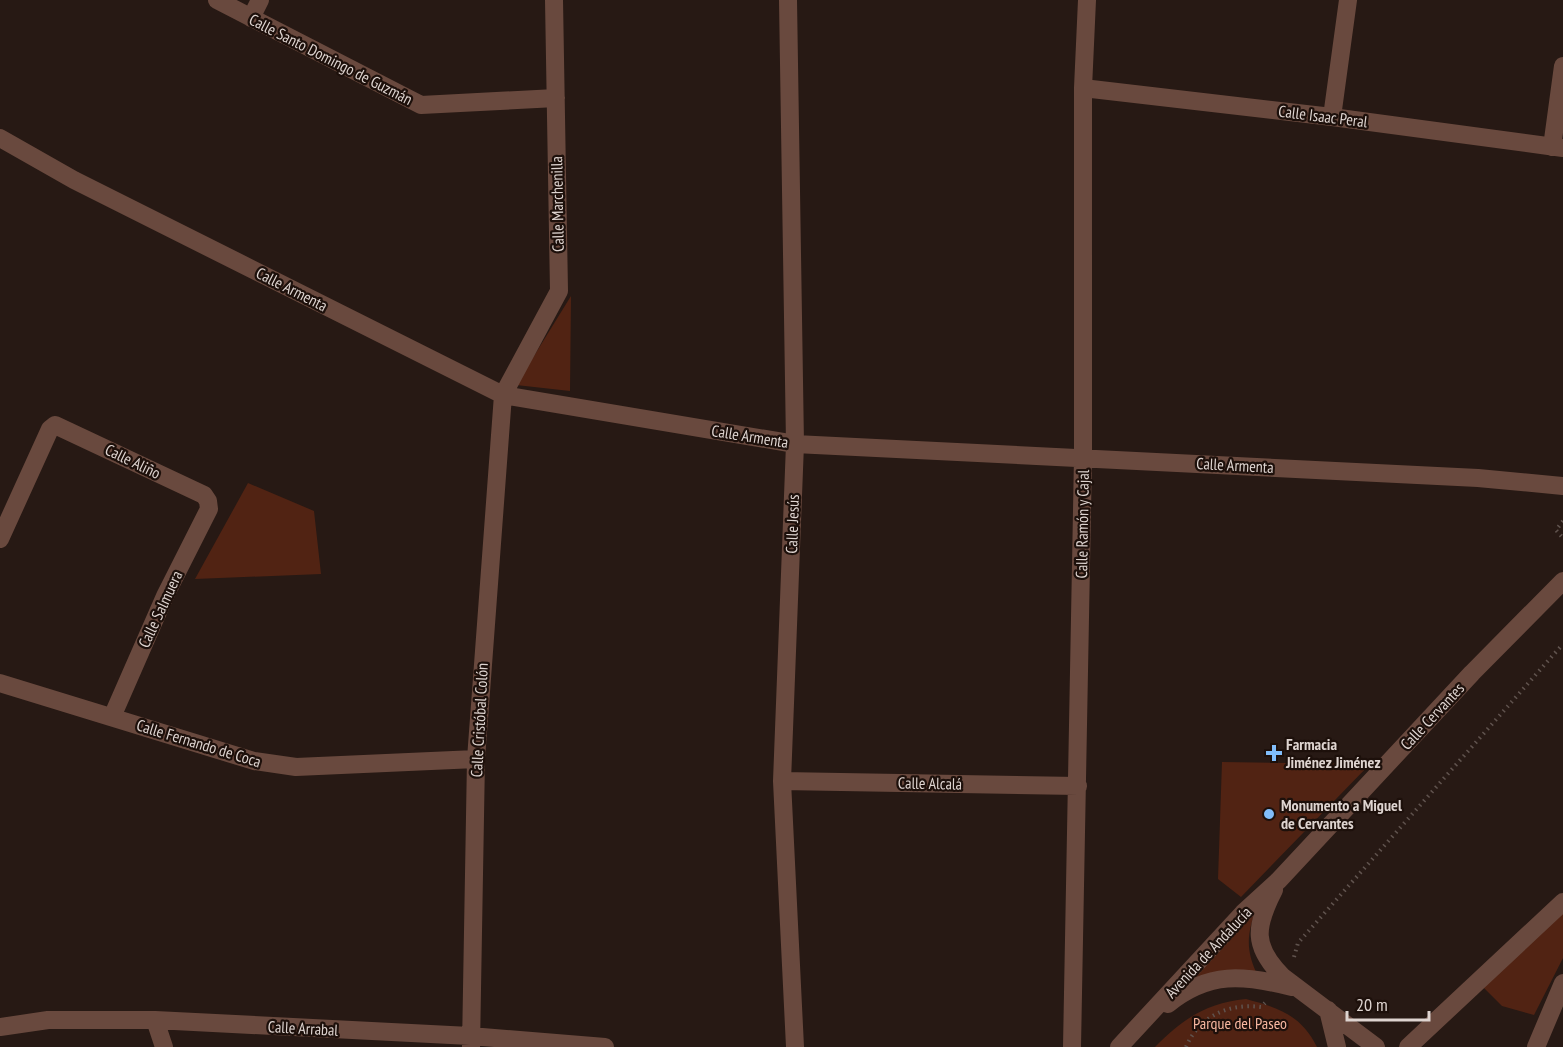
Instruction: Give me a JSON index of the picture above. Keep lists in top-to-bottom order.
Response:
{
  "streets": {
    "street": [
      "Calle Santo Domingo de Guzmán",
      "Calle Isaac Peral",
      "Calle Marchenilla",
      "Calle Armenta",
      "Calle Aliño",
      "Calle Jesús",
      "Calle Ramón y Cajal",
      "Calle Salmuera",
      "Calle Cervantes",
      "Calle Cristóbal Colón",
      "Calle Fernando de Coca",
      "Calle Alcalá",
      "Avenida de Andalucía",
      "Calle Arrabal"
    ]
  },
  "crossings": [
    ["Calle Santo Domingo de Guzmán", "Calle Marchenilla"],
    ["Calle Isaac Peral", "Calle Ramón y Cajal"],
    ["Calle Marchenilla", "Calle Armenta"],
    ["Calle Marchenilla", "Calle Cristóbal Colón"],
    ["Calle Armenta", "Calle Jesús"],
    ["Calle Armenta", "Calle Ramón y Cajal"],
    ["Calle Armenta", "Calle Cristóbal Colón"],
    ["Calle Aliño", "Calle Salmuera"],
    ["Calle Jesús", "Calle Alcalá"],
    ["Calle Ramón y Cajal", "Calle Alcalá"],
    ["Calle Salmuera", "Calle Fernando de Coca"],
    ["Calle Cervantes", "Avenida de Andalucía"],
    ["Calle Cristóbal Colón", "Calle Fernando de Coca"],
    ["Calle Cristóbal Colón", "Calle Arrabal"]
  ],
  "parks": ["Parque del Paseo"],
  "places": {
    "health": ["Farmacia Jiménez Jiménez"],
    "other": ["Monumento a Miguel de Cervantes"]
  },
  "scale_bar": "20 m"
}
